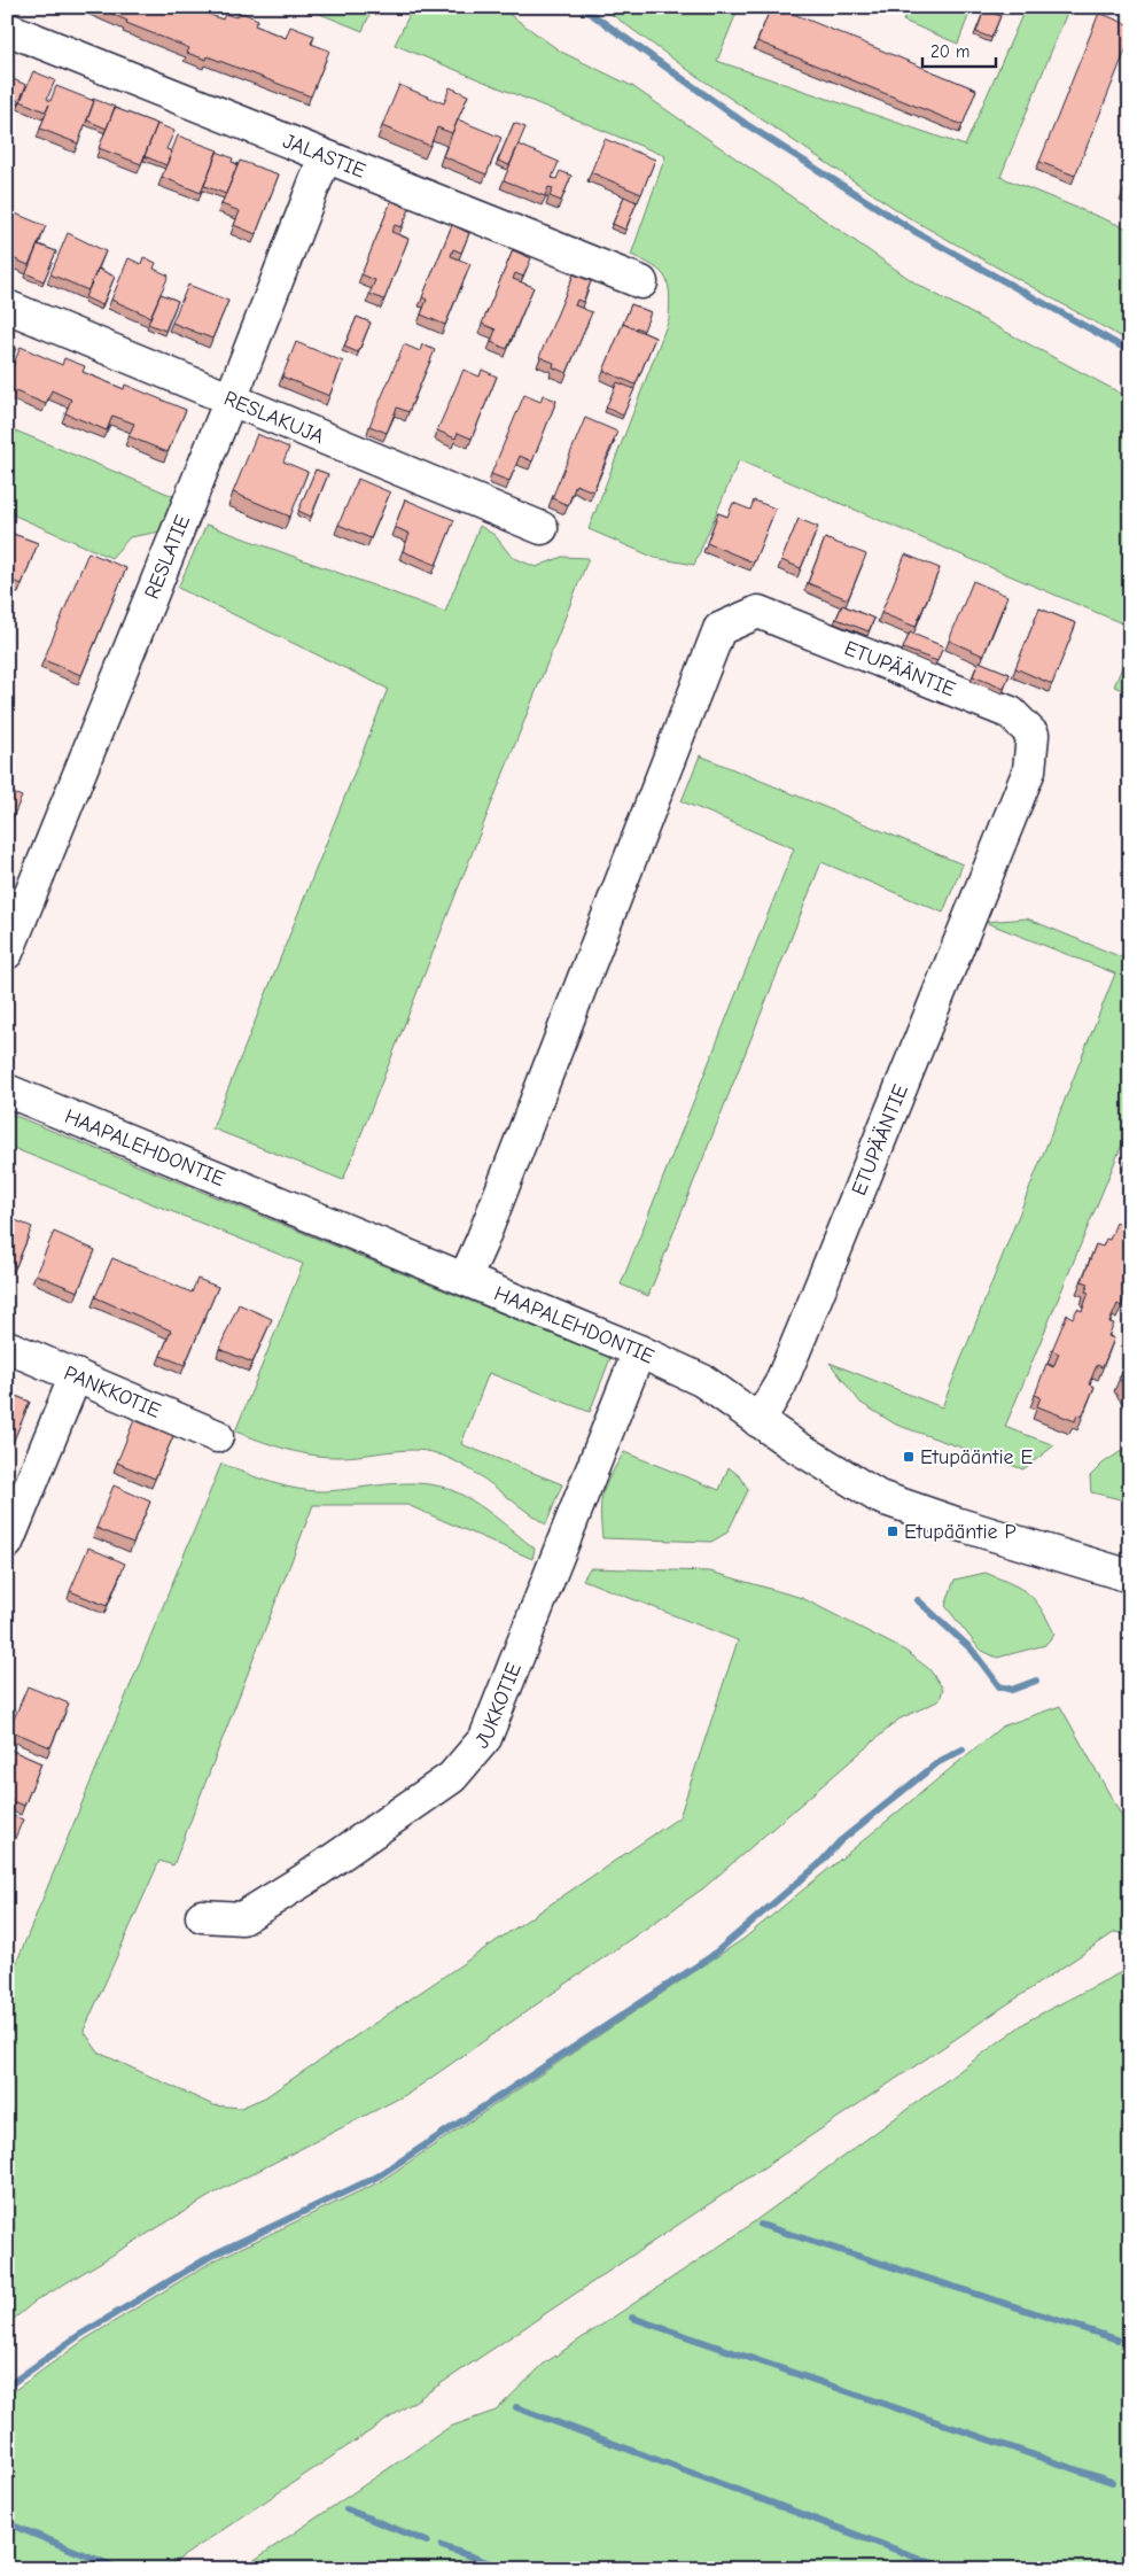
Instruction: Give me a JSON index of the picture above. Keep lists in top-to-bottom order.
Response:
{
  "streets": {
    "street": [
      "JALASTIE",
      "RESLAKUJA",
      "RESLATIE",
      "ETUPÄÄNTIE",
      "HAAPALEHDONTIE",
      "PANKKOTIE",
      "JUKKOTIE"
    ]
  },
  "crossings": [
    ["JALASTIE", "RESLATIE"],
    ["RESLAKUJA", "RESLATIE"],
    ["ETUPÄÄNTIE", "HAAPALEHDONTIE"],
    ["HAAPALEHDONTIE", "JUKKOTIE"]
  ],
  "places": {
    "transit": ["Etupääntie E", "Etupääntie P"]
  },
  "scale_bar": "20 m"
}
